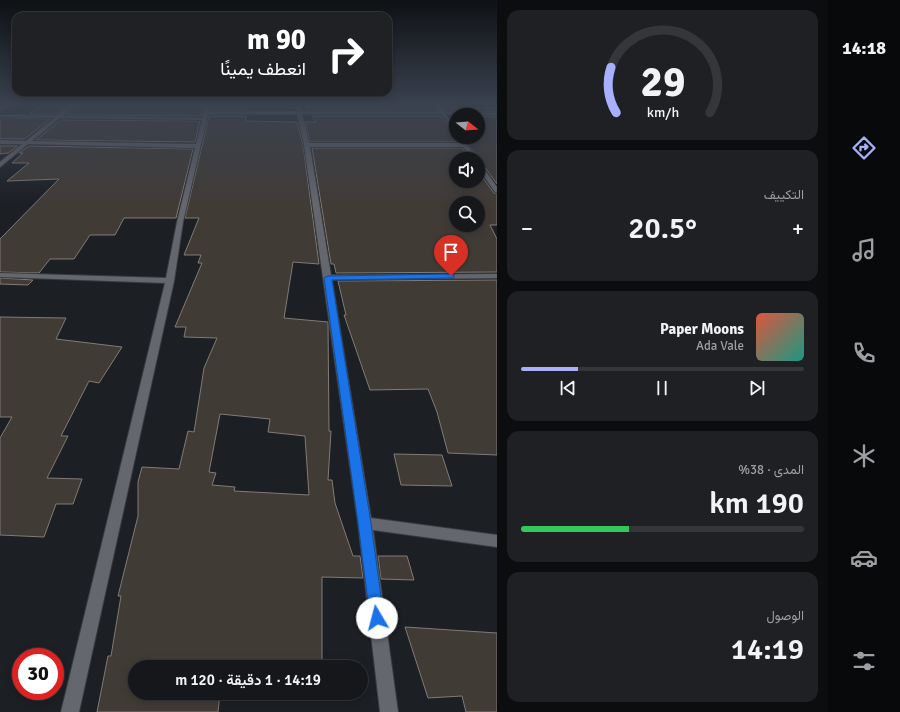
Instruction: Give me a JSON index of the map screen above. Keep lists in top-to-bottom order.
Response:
{
  "north": "right",
  "page": {
    "tabs": "14:18",
    "turn": ["90 m", "انعطف يمينًا"],
    "tile": [
      "التكييف",
      ["المدى · 38%", "190 km"],
      ["الوصول", "14:19"]
    ],
    "heat": ["−", "20.5°", "+"],
    "song": ["Paper Moons", "Ada Vale"],
    "limit": "30",
    "trip": "14:19 · 1 دقيقة · 120 m",
    "gauge": ["29", "km/h"]
  }
}
